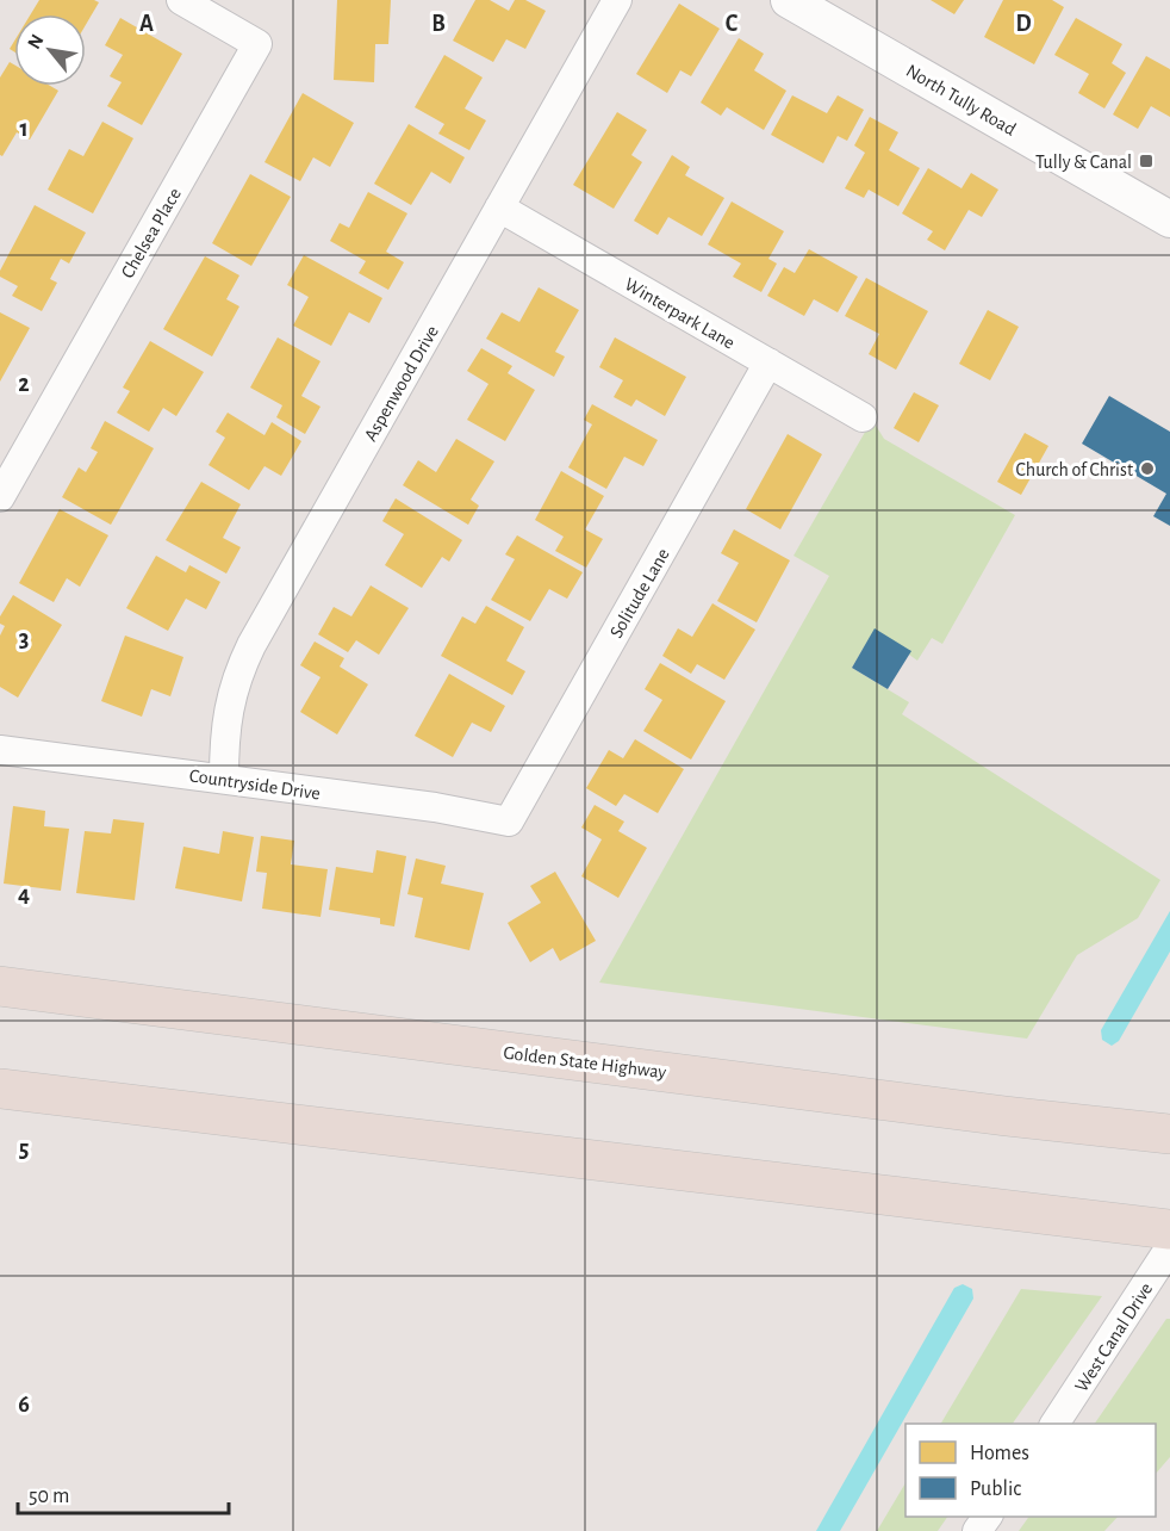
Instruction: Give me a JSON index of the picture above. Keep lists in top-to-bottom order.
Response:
{
  "streets": {
    "highway": ["Golden State Highway"],
    "street": [
      "North Tully Road",
      "Chelsea Place",
      "Winterpark Lane",
      "Aspenwood Drive",
      "Solitude Lane",
      "Countryside Drive",
      "West Canal Drive"
    ]
  },
  "crossings": [
    ["Winterpark Lane", "Aspenwood Drive"],
    ["Winterpark Lane", "Solitude Lane"],
    ["Aspenwood Drive", "Countryside Drive"],
    ["Solitude Lane", "Countryside Drive"]
  ],
  "places": {
    "transit": ["Tully & Canal"],
    "other": ["Church of Christ"]
  },
  "legend": ["Homes", "Public"],
  "scale_bar": "50 m",
  "north": "top left",
  "grid": {
    "columns": [
      "A",
      "B",
      "C",
      "D"
    ],
    "rows": [
      "1",
      "2",
      "3",
      "4",
      "5",
      "6"
    ]
  }
}
